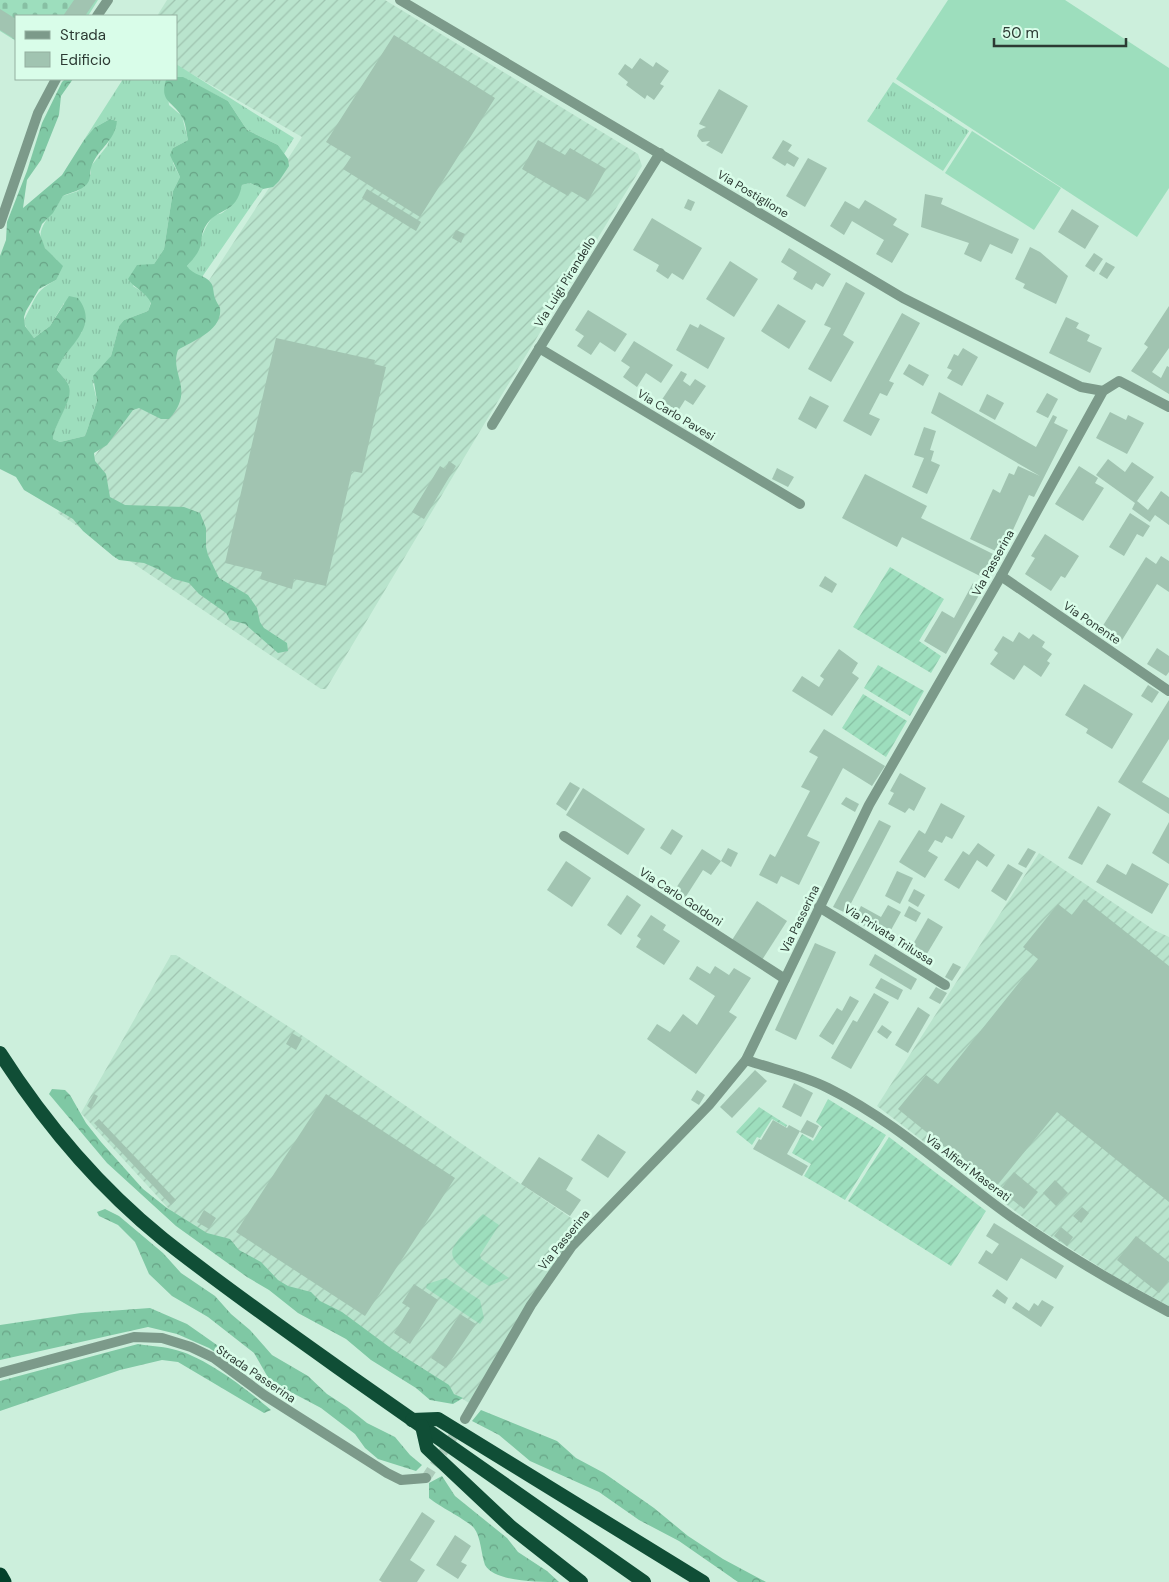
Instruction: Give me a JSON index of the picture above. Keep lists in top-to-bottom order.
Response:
{
  "streets": {
    "street": [
      "Via Postiglione",
      "Via Luigi Pirandello",
      "Via Carlo Pavesi",
      "Via Passerina",
      "Via Ponente",
      "Via Carlo Goldoni",
      "Via Privata Trilussa",
      "Via Alfieri Maserati",
      "Strada Passerina"
    ]
  },
  "crossings": [
    ["Via Postiglione", "Via Luigi Pirandello"],
    ["Via Postiglione", "Via Passerina"],
    ["Via Luigi Pirandello", "Via Carlo Pavesi"],
    ["Via Passerina", "Via Ponente"],
    ["Via Passerina", "Via Carlo Goldoni"],
    ["Via Passerina", "Via Privata Trilussa"],
    ["Via Passerina", "Via Alfieri Maserati"]
  ],
  "legend": ["Strada", "Edificio"],
  "scale_bar": "50 m"
}
